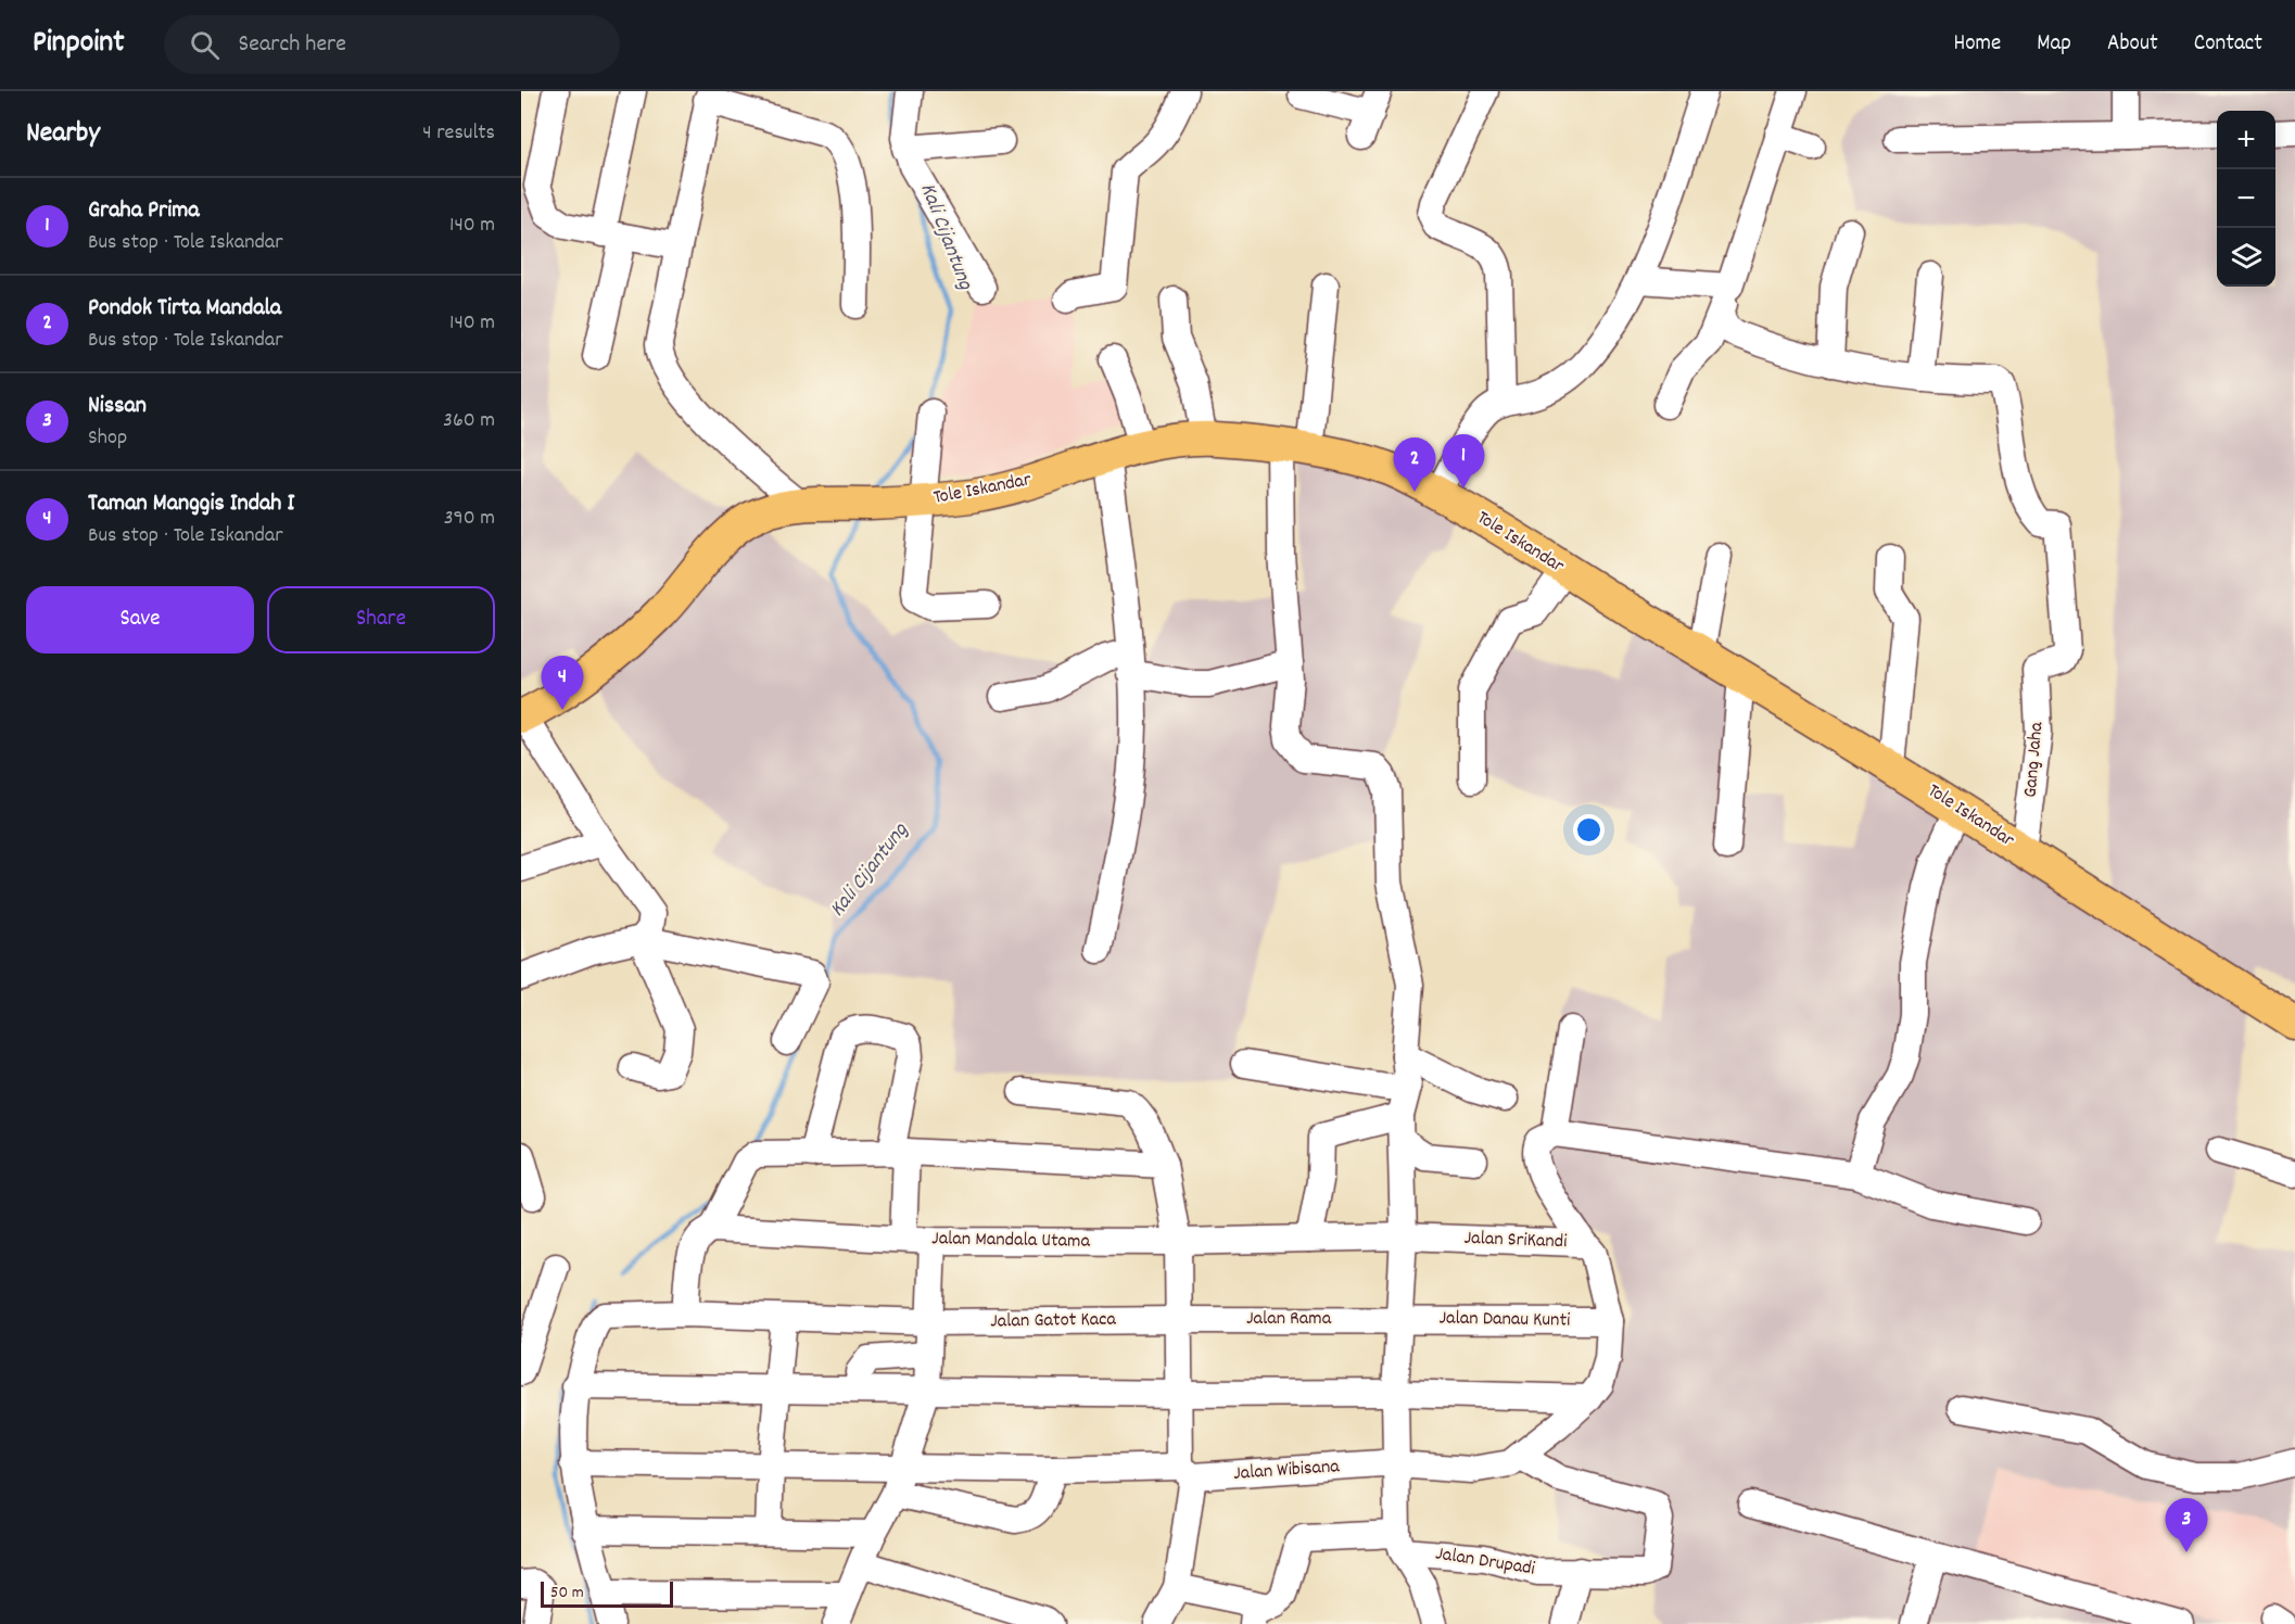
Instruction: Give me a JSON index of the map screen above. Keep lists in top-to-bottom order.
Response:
{
  "streets": {
    "main road": ["Tole Iskandar"],
    "street": [
      "Gang Jaha",
      "Jalan Mandala Utama",
      "Jalan SriKandi",
      "Jalan Rama",
      "Jalan Danau Kunti",
      "Jalan Gatot Kaca",
      "Jalan Wibisana",
      "Jalan Drupadi"
    ]
  },
  "crossings": [
    ["Tole Iskandar", "Gang Jaha"],
    ["Jalan Mandala Utama", "Jalan SriKandi"],
    ["Jalan SriKandi", "Jalan Danau Kunti"],
    ["Jalan SriKandi", "Jalan Wibisana"],
    ["Jalan Rama", "Jalan Danau Kunti"],
    ["Jalan Rama", "Jalan Gatot Kaca"],
    ["Jalan Wibisana", "Jalan Drupadi"]
  ],
  "water": ["Kali Cijantung"],
  "scale_bar": "50 m",
  "page": {
    "header": "Pinpoint",
    "search": "Search here",
    "nav": [
      "Home",
      "Map",
      "About",
      "Contact"
    ],
    "heading": ["Nearby", "4 results"],
    "map_buttons": ["+", "−"],
    "list": [
      {
        "mark": "1",
        "name": "Graha Prima",
        "note": "Bus stop · Tole Iskandar",
        "value": "140 m"
      },
      {
        "mark": "2",
        "name": "Pondok Tirta Mandala",
        "note": "Bus stop · Tole Iskandar",
        "value": "140 m"
      },
      {
        "mark": "3",
        "name": "Nissan",
        "note": "Shop",
        "value": "360 m"
      },
      {
        "mark": "4",
        "name": "Taman Manggis Indah I",
        "note": "Bus stop · Tole Iskandar",
        "value": "390 m"
      }
    ],
    "pins": [
      "1",
      "2",
      "4",
      "3"
    ],
    "buttons": ["Save", "Share"],
    "scale": "50 m"
  }
}
